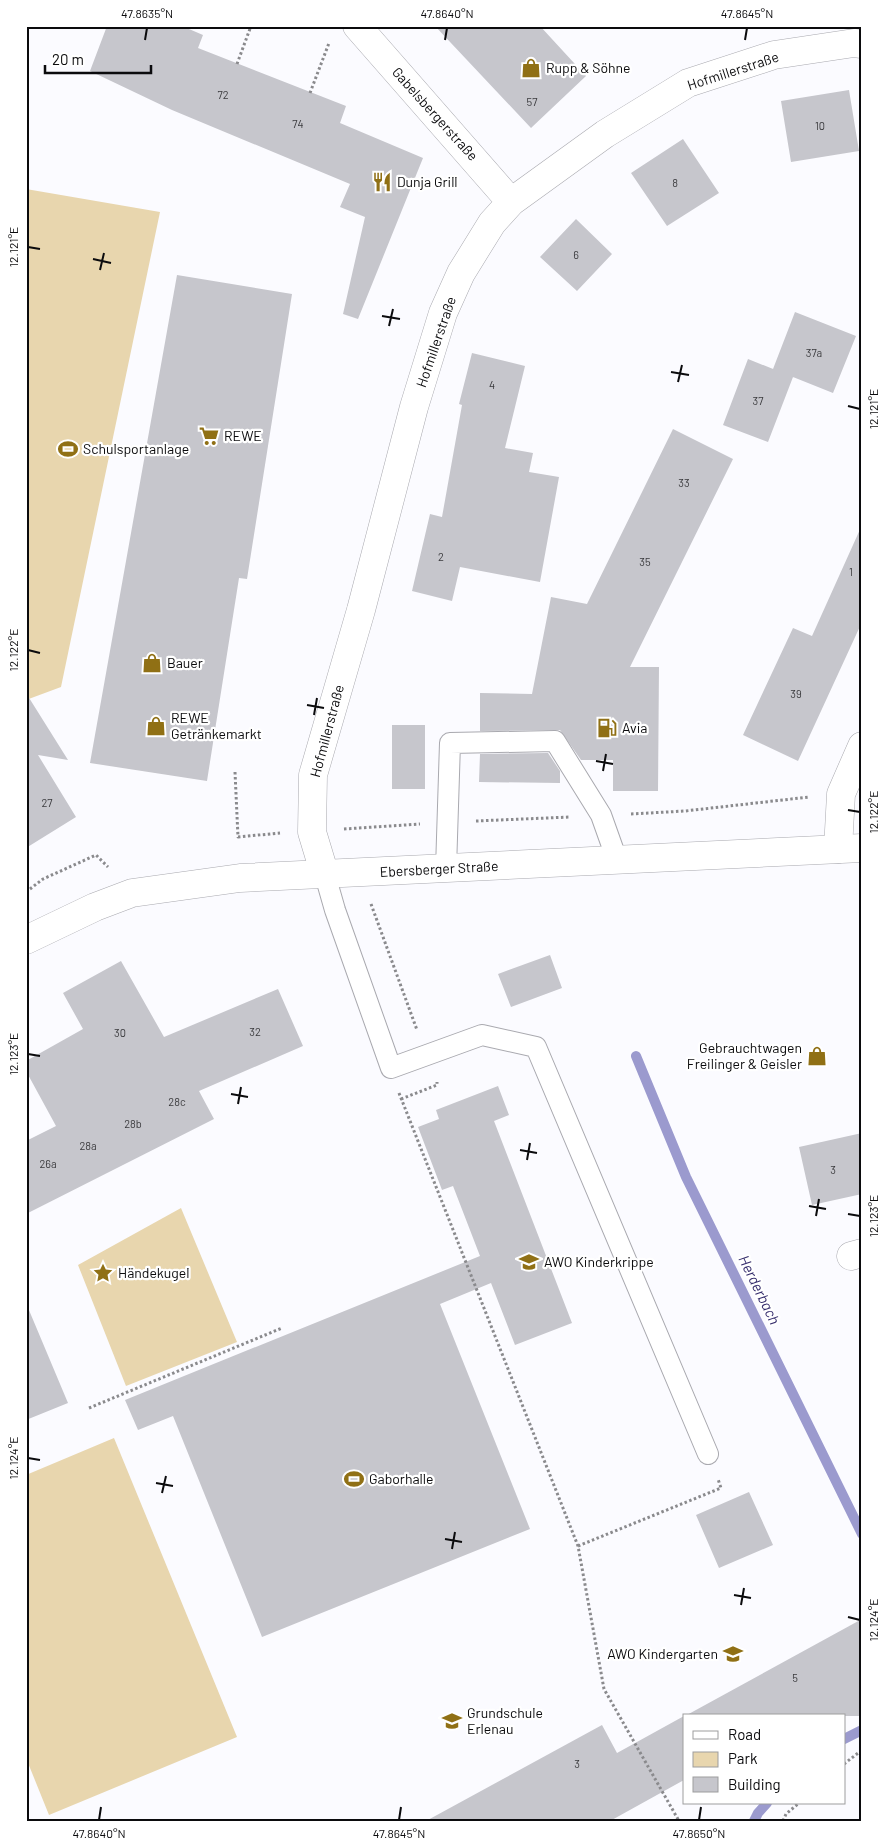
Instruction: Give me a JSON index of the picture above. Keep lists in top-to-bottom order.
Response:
{
  "streets": {
    "street": ["Hofmillerstraße", "Gabelsbergerstraße", "Ebersberger Straße"]
  },
  "crossings": [
    ["Hofmillerstraße", "Gabelsbergerstraße"],
    ["Hofmillerstraße", "Ebersberger Straße"]
  ],
  "water": ["Herderbach"],
  "places": {
    "shop": [
      "Rupp & Söhne",
      "Bauer",
      "REWE Getränkemarkt",
      "Gebrauchtwagen Freilinger & Geisler"
    ],
    "restaurant": ["Dunja Grill"],
    "supermarket": ["REWE"],
    "sports": ["Schulsportanlage", "Gaborhalle"],
    "fuel station": ["Avia"],
    "school or university": ["AWO Kinderkrippe", "AWO Kindergarten", "Grundschule Erlenau"],
    "place": ["Händekugel"]
  },
  "house_numbers": [
    "72",
    "57",
    "74",
    "10",
    "8",
    "6",
    "37a",
    "4",
    "37",
    "33",
    "2",
    "35",
    "1",
    "39",
    "27",
    "32",
    "30",
    "28c",
    "28b",
    "28a",
    "26a",
    "3",
    "5",
    "3"
  ],
  "legend": ["Road", "Park", "Building"],
  "scale_bar": "20 m",
  "coordinates": [
    "47.8635°N",
    "47.8640°N",
    "47.8645°N",
    "12.121°E",
    "12.122°E",
    "12.123°E",
    "12.124°E",
    "47.8650°N"
  ]
}
